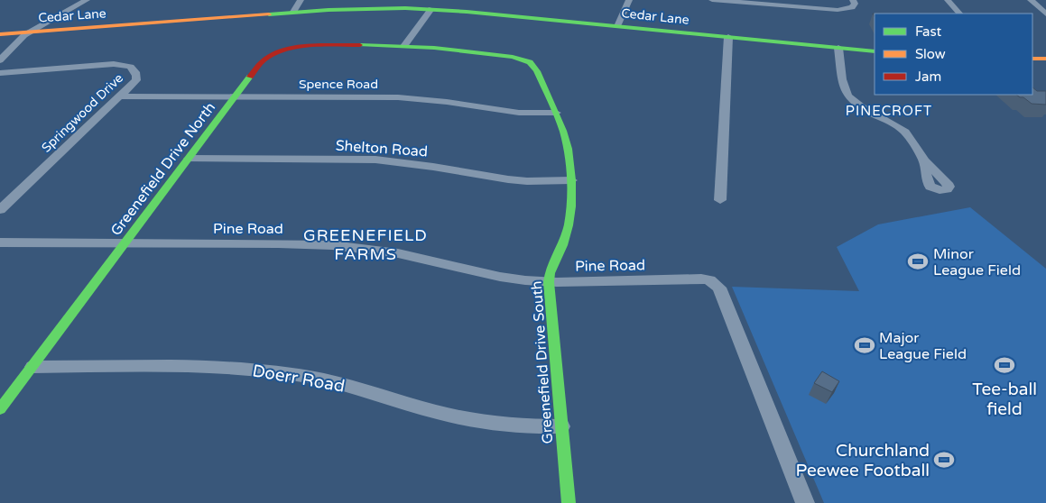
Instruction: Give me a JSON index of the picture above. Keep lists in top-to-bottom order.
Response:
{
  "streets": {
    "street": [
      "Cedar Lane",
      "Spence Road",
      "Springwood Drive",
      "Shelton Road",
      "Greenefield Drive North",
      "Pine Road",
      "Greenefield Drive South",
      "Doerr Road"
    ]
  },
  "crossings": [
    ["Spence Road", "Springwood Drive"],
    ["Spence Road", "Greenefield Drive North"],
    ["Spence Road", "Greenefield Drive South"],
    ["Shelton Road", "Greenefield Drive North"],
    ["Shelton Road", "Greenefield Drive South"],
    ["Greenefield Drive North", "Pine Road"],
    ["Greenefield Drive North", "Greenefield Drive South"],
    ["Greenefield Drive North", "Doerr Road"],
    ["Pine Road", "Greenefield Drive South"],
    ["Greenefield Drive South", "Doerr Road"]
  ],
  "districts": ["PINECROFT", "GREENEFIELD FARMS"],
  "places": {
    "sports": [
      "Minor League Field",
      "Major League Field",
      "Tee-ball field",
      "Churchland Peewee Football"
    ]
  },
  "legend": ["Fast", "Slow", "Jam"]
}
